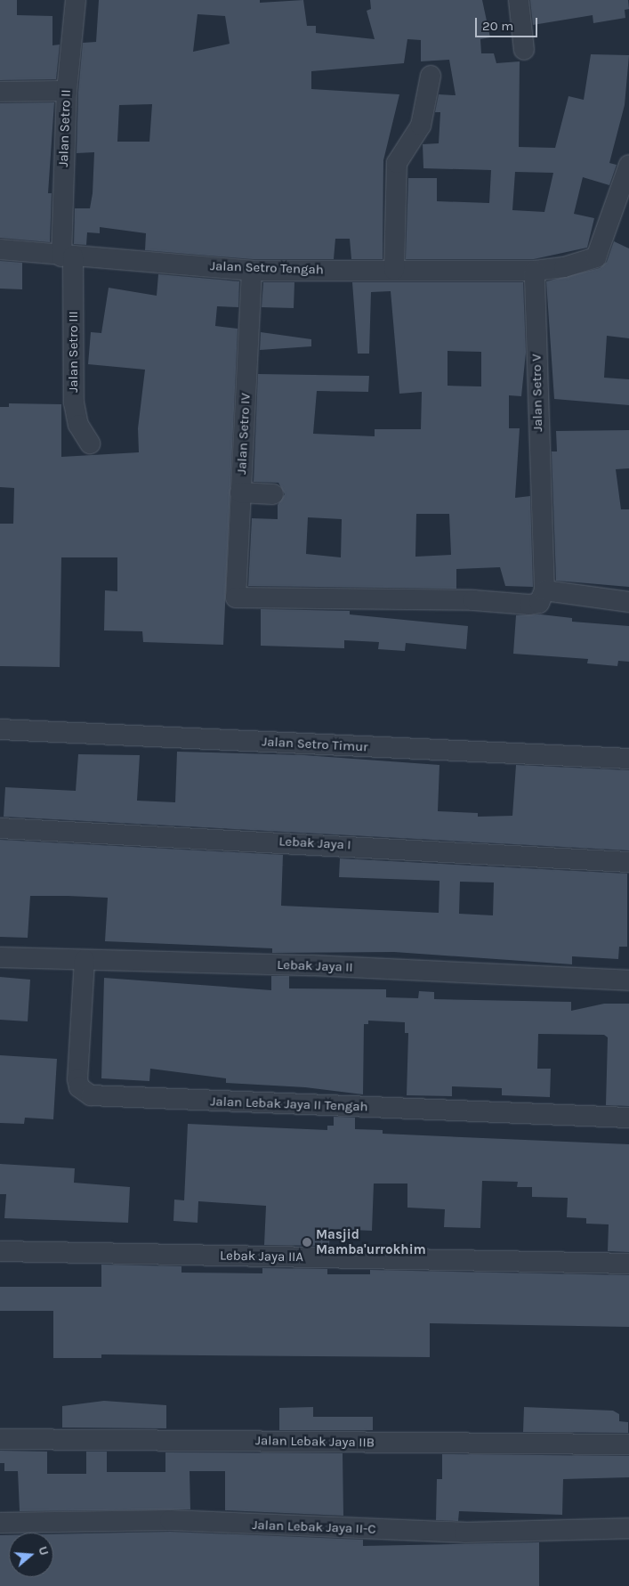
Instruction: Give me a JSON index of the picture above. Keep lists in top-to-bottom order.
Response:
{
  "streets": {
    "street": [
      "Jalan Setro II",
      "Jalan Setro Tengah",
      "Jalan Setro III",
      "Jalan Setro V",
      "Jalan Setro IV",
      "Jalan Setro Timur",
      "Lebak Jaya I",
      "Lebak Jaya II",
      "Jalan Lebak Jaya II Tengah",
      "Lebak Jaya IIA",
      "Jalan Lebak Jaya IIB",
      "Jalan Lebak Jaya II-C"
    ]
  },
  "crossings": [
    ["Jalan Setro II", "Jalan Setro Tengah"],
    ["Jalan Setro II", "Jalan Setro III"],
    ["Jalan Setro Tengah", "Jalan Setro III"],
    ["Jalan Setro Tengah", "Jalan Setro V"],
    ["Jalan Setro Tengah", "Jalan Setro IV"],
    ["Jalan Setro V", "Jalan Setro IV"],
    ["Lebak Jaya II", "Jalan Lebak Jaya II Tengah"]
  ],
  "places": ["Masjid Mamba'urrokhim"],
  "scale_bar": "20 m",
  "north": "right"
}
